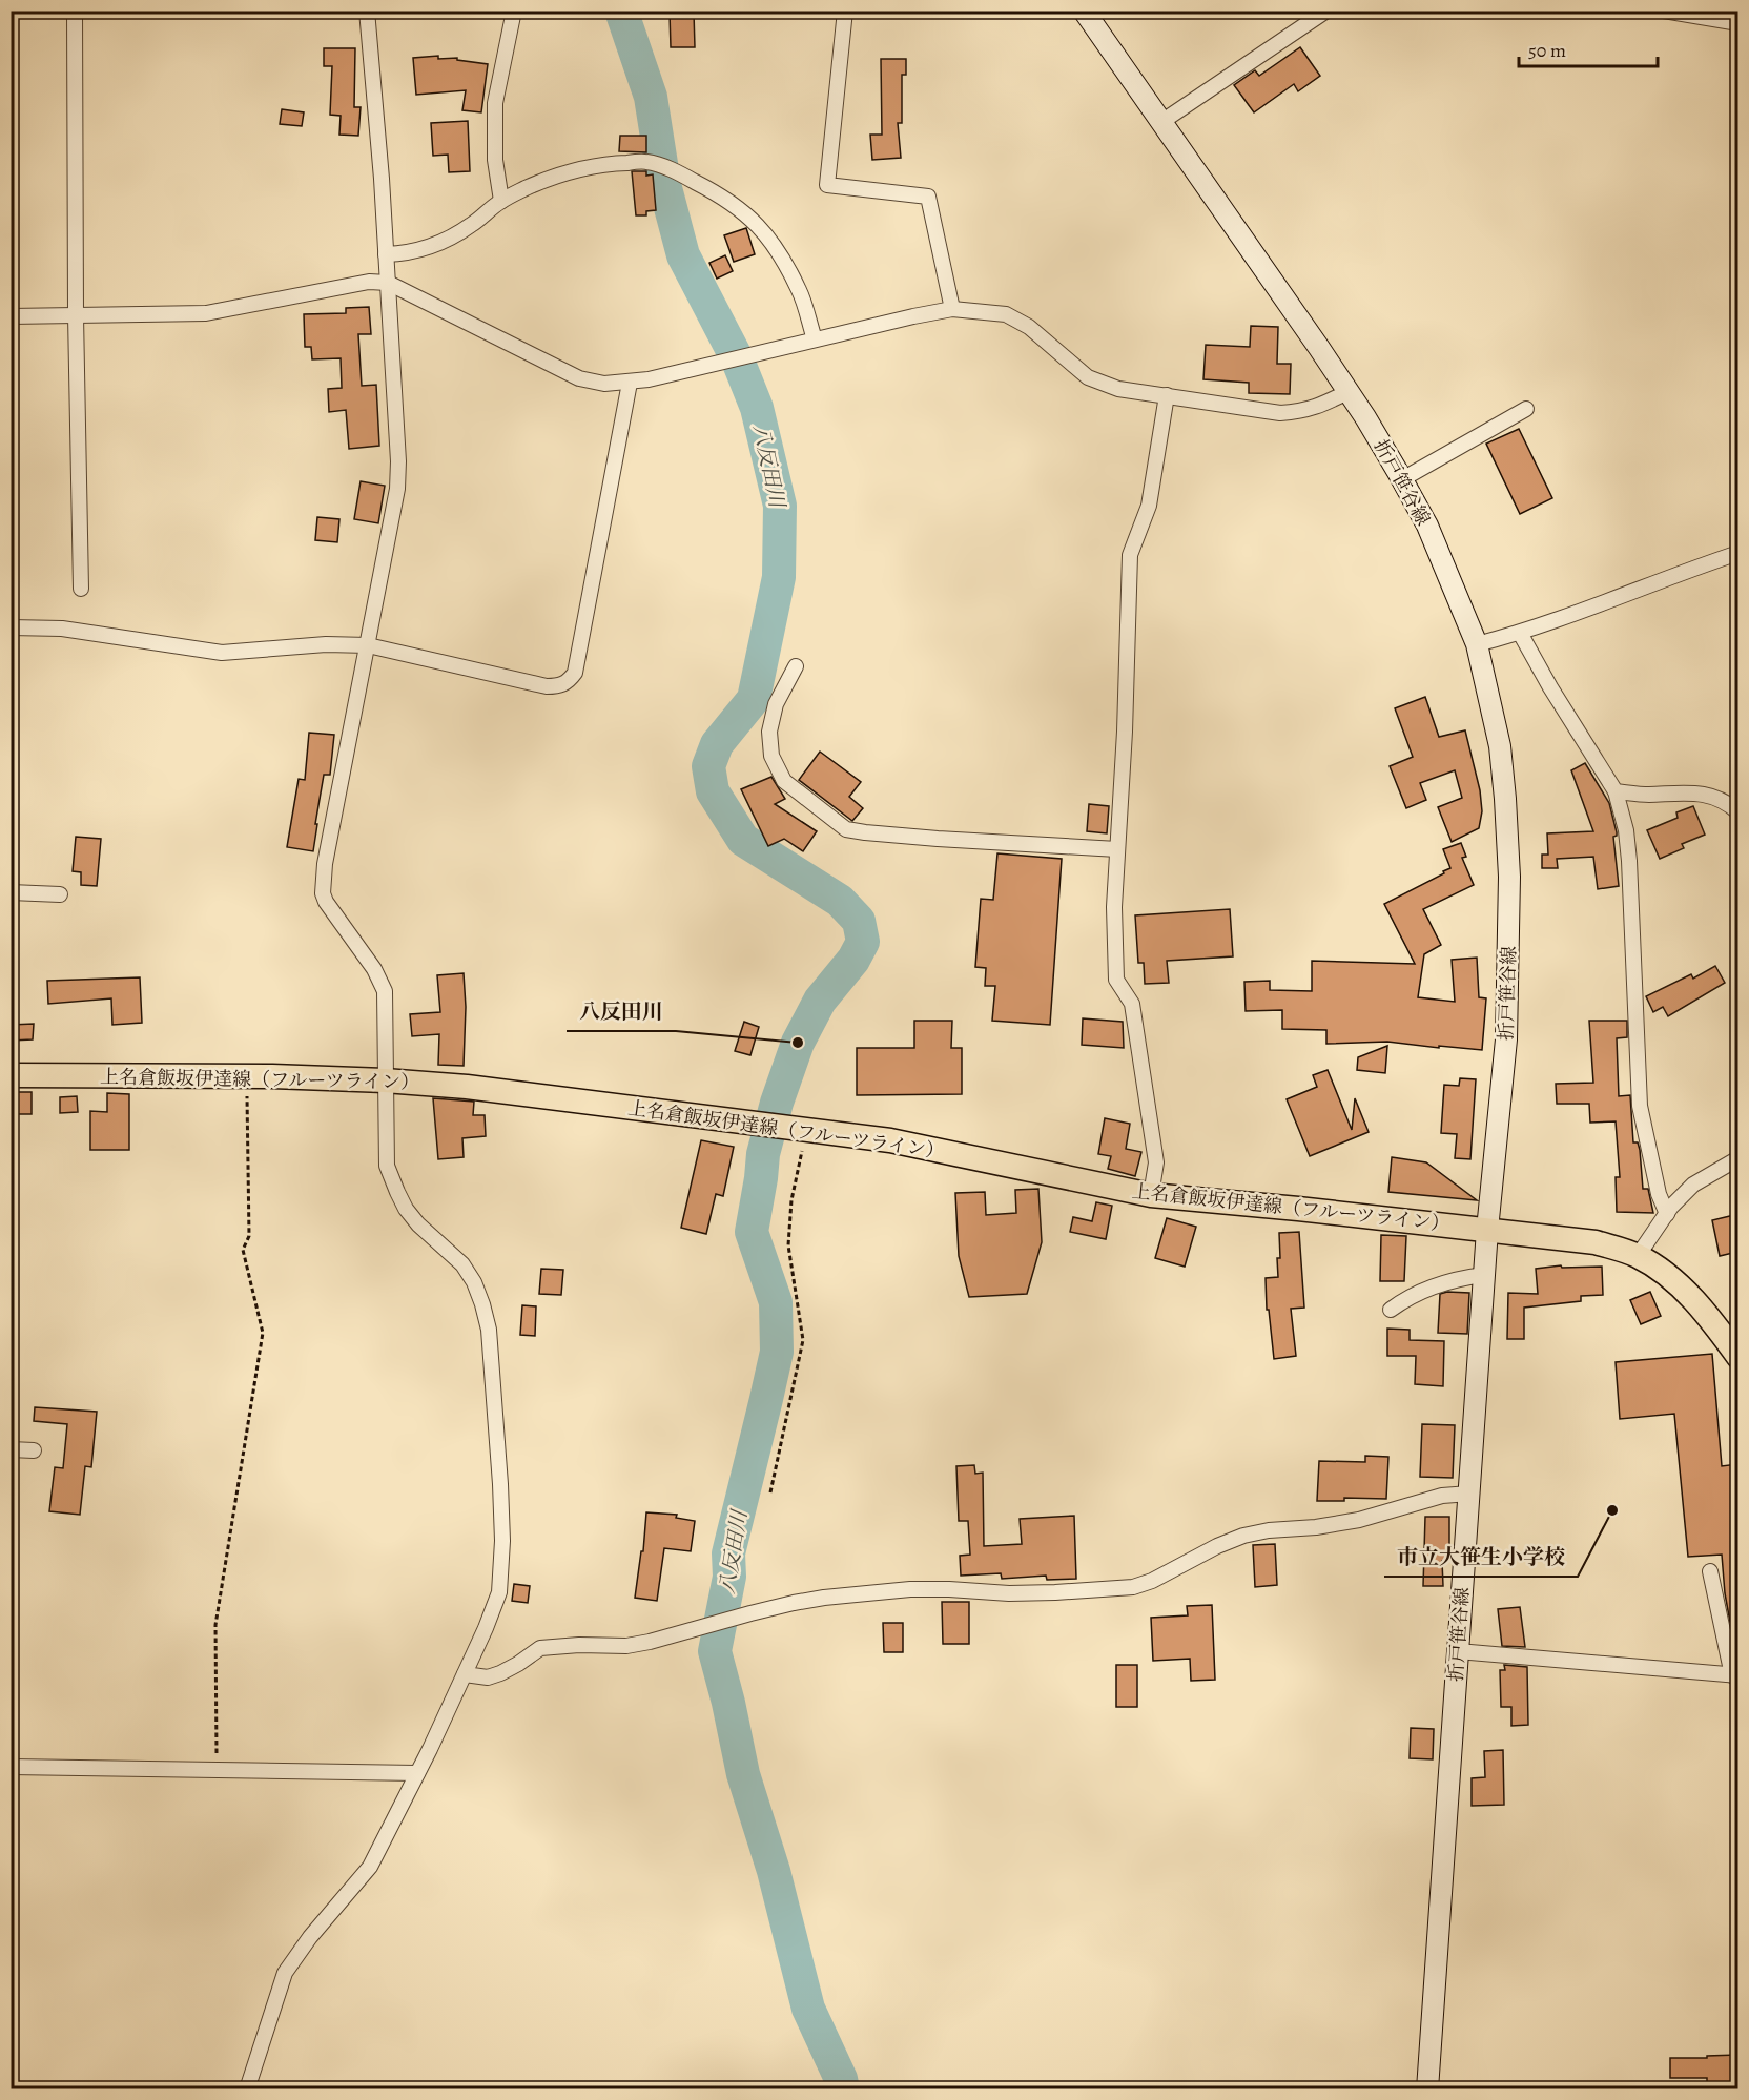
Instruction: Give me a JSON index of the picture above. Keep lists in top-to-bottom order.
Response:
{
  "streets": {
    "main road": ["折戸笹谷線", "上名倉飯坂伊達線（フルーツライン）"]
  },
  "crossings": [
    ["折戸笹谷線", "上名倉飯坂伊達線（フルーツライン）"]
  ],
  "water": ["八反田川"],
  "places": ["八反田川", "市立大笹生小学校"],
  "scale_bar": "50 m"
}
